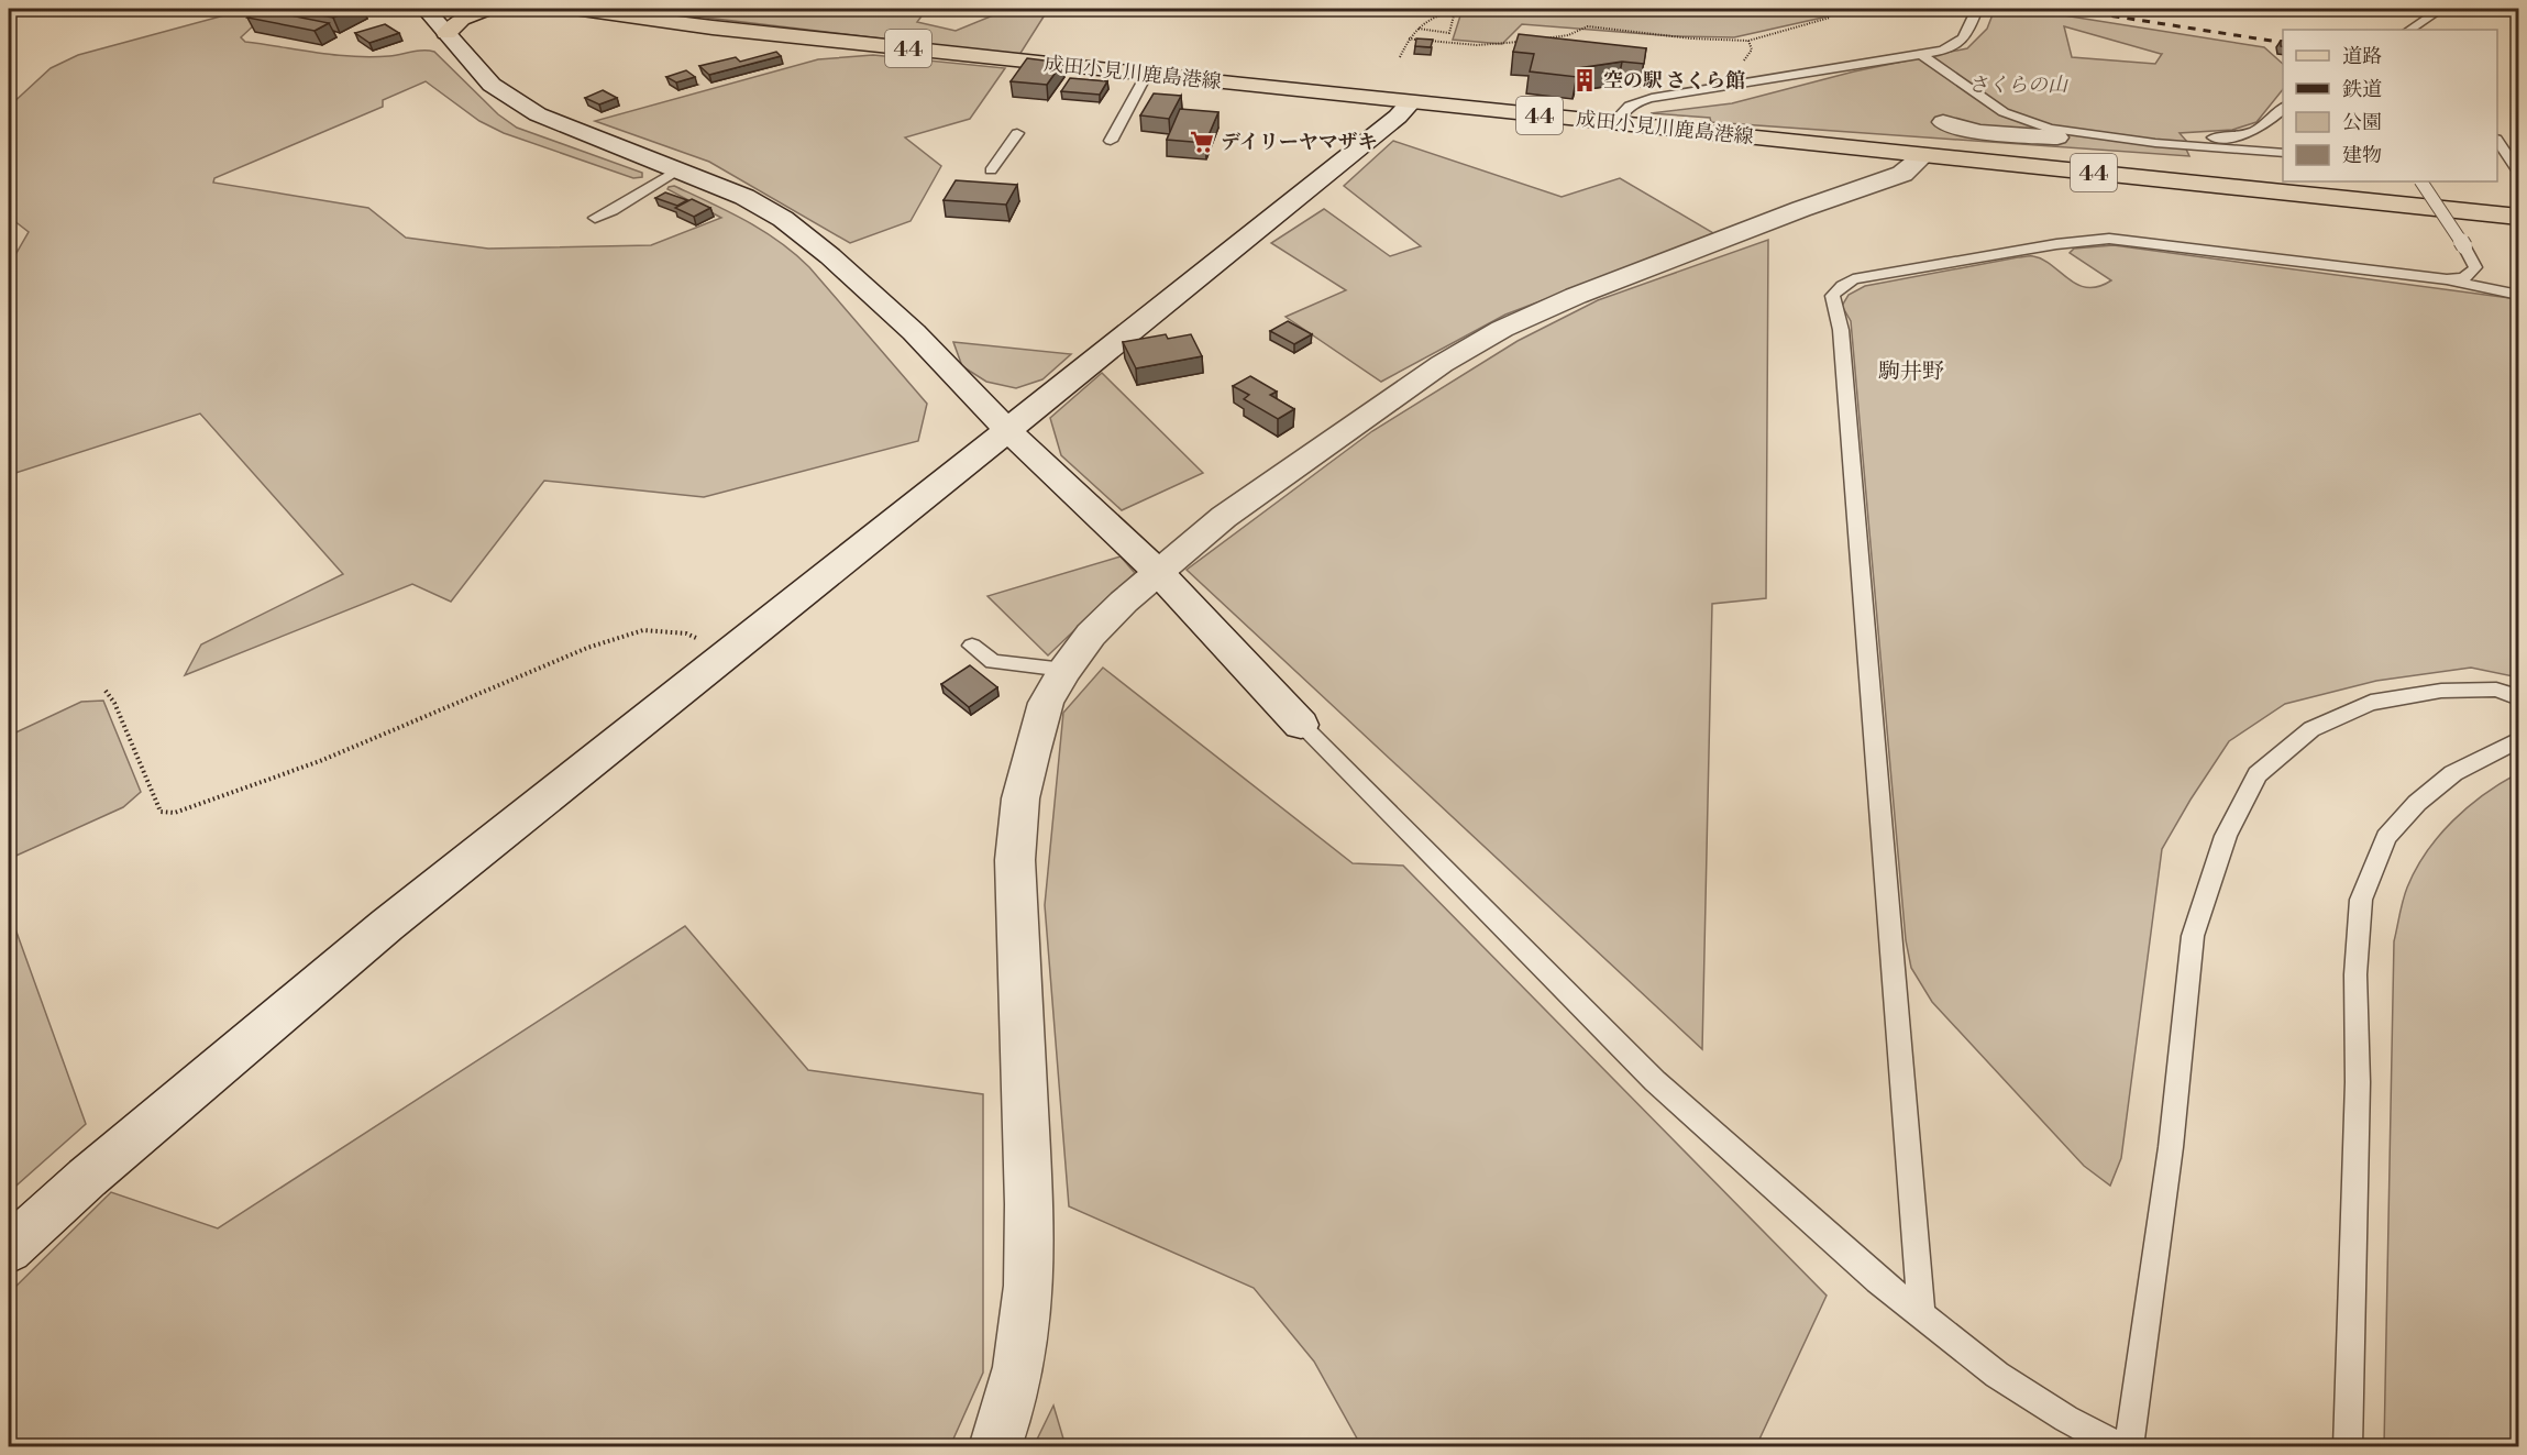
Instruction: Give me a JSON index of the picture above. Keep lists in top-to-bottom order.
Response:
{
  "streets": {
    "main road": ["44", "成田小見川鹿島港線"]
  },
  "districts": ["駒井野"],
  "parks": ["さくらの山"],
  "places": {
    "building": ["空の駅 さくら館"],
    "supermarket": ["デイリーヤマザキ"]
  },
  "legend": [
    "道路",
    "鉄道",
    "公園",
    "建物"
  ]
}
